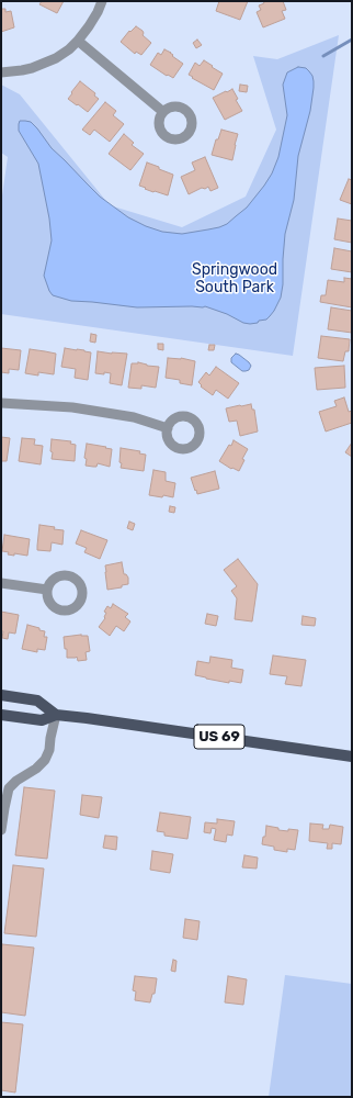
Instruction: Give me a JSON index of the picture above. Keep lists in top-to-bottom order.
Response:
{
  "streets": {
    "main road": ["US 69"]
  },
  "parks": ["Springwood South Park"]
}
